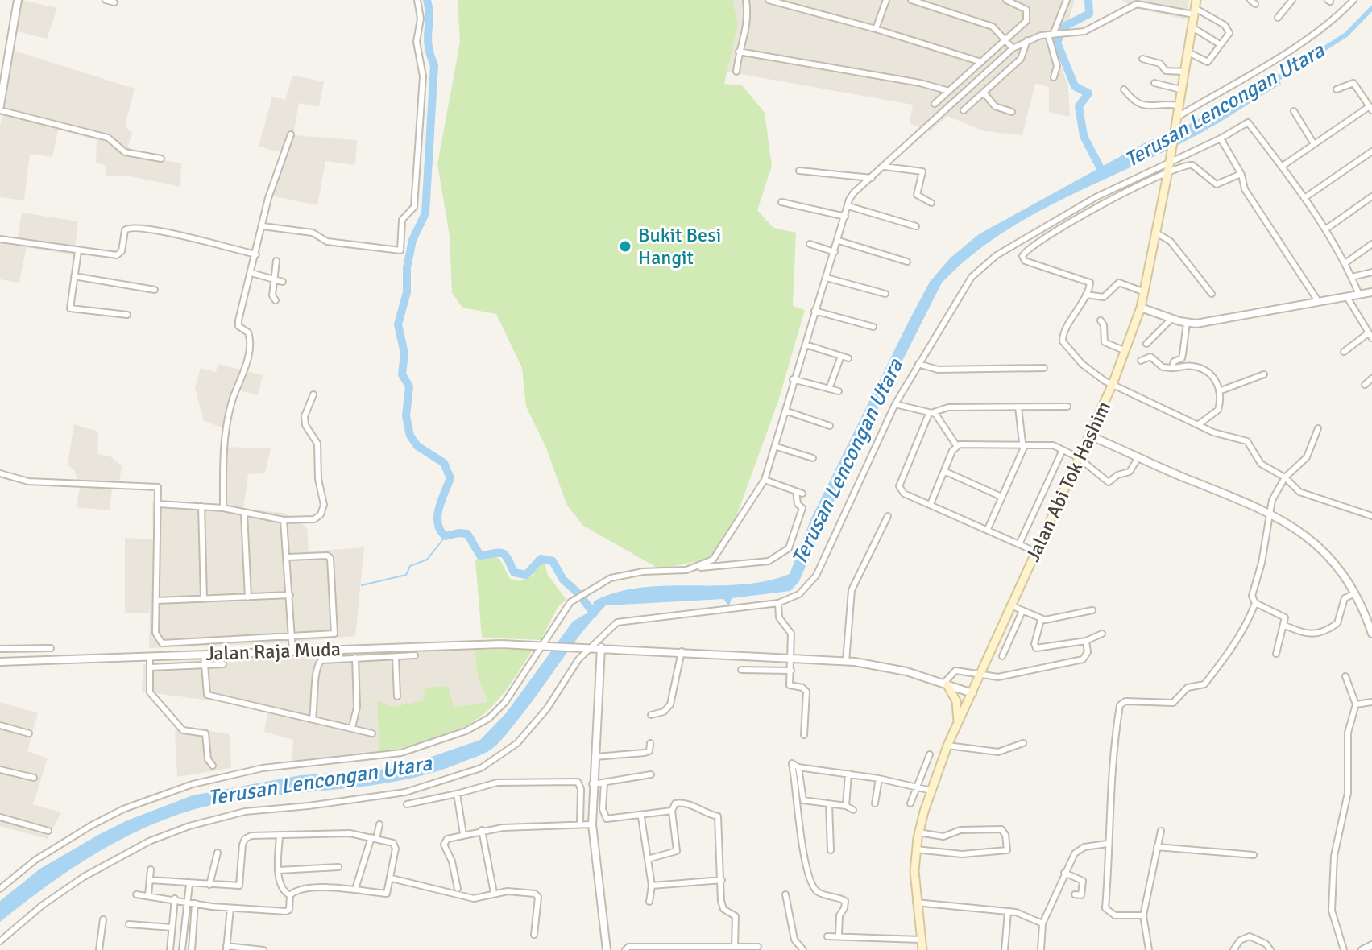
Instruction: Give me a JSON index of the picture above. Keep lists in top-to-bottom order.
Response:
{
  "streets": {
    "main road": ["Jalan Abi Tok Hashim"],
    "street": ["Jalan Raja Muda"]
  },
  "crossings": [
    ["Jalan Abi Tok Hashim", "Jalan Raja Muda"]
  ],
  "water": ["Terusan Lencongan Utara"],
  "places": ["Bukit Besi Hangit"]
}
